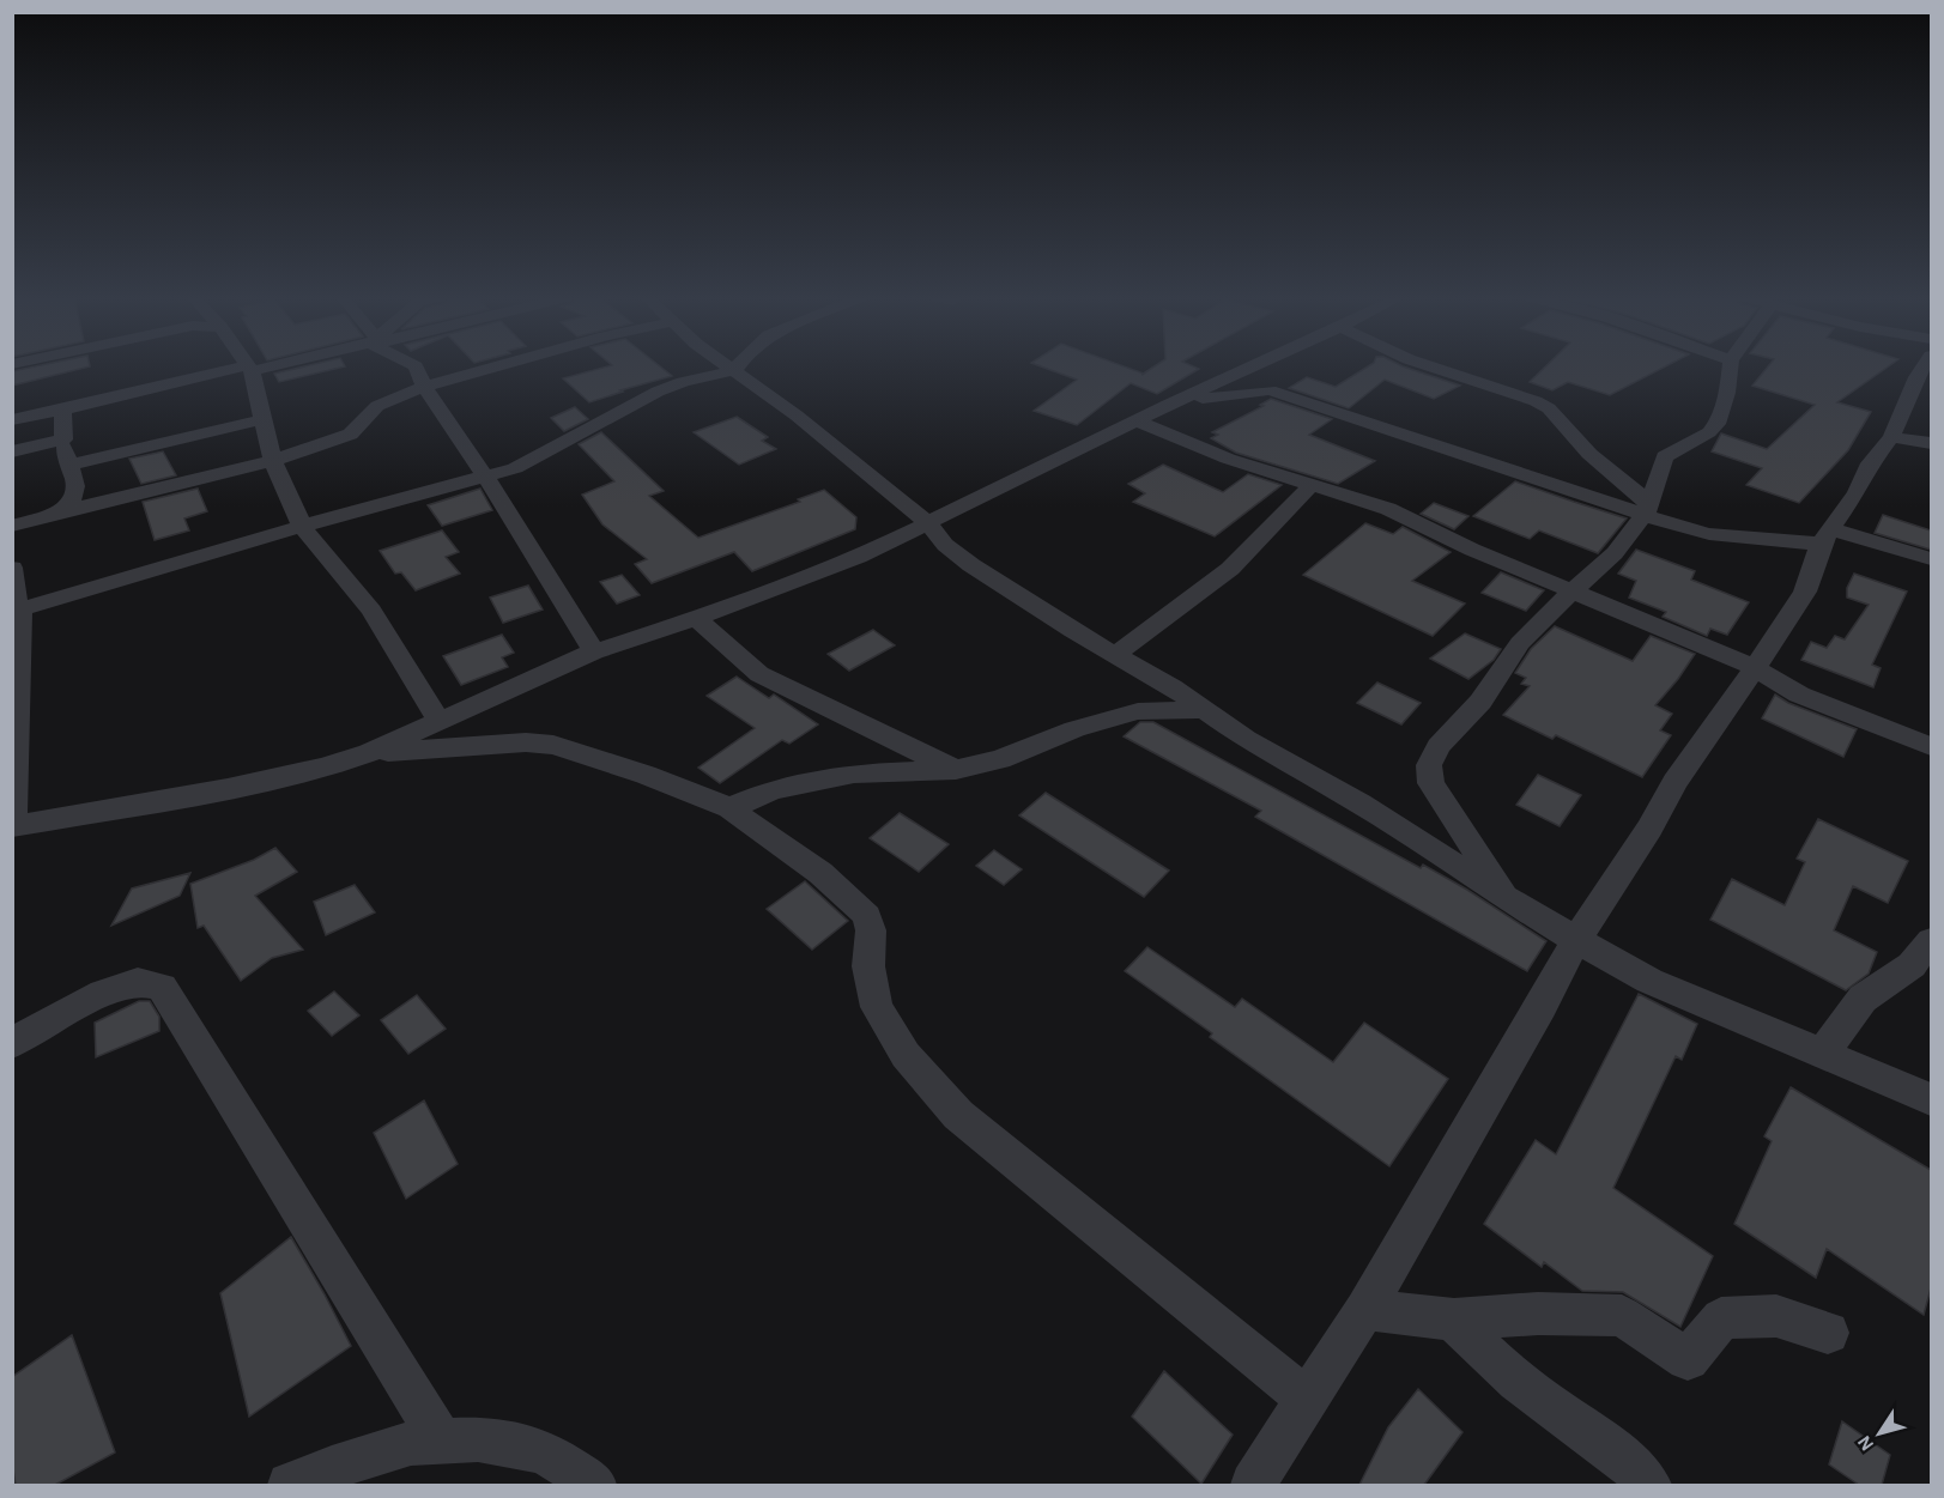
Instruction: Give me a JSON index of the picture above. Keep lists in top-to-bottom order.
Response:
{
  "north": "bottom left"
}
